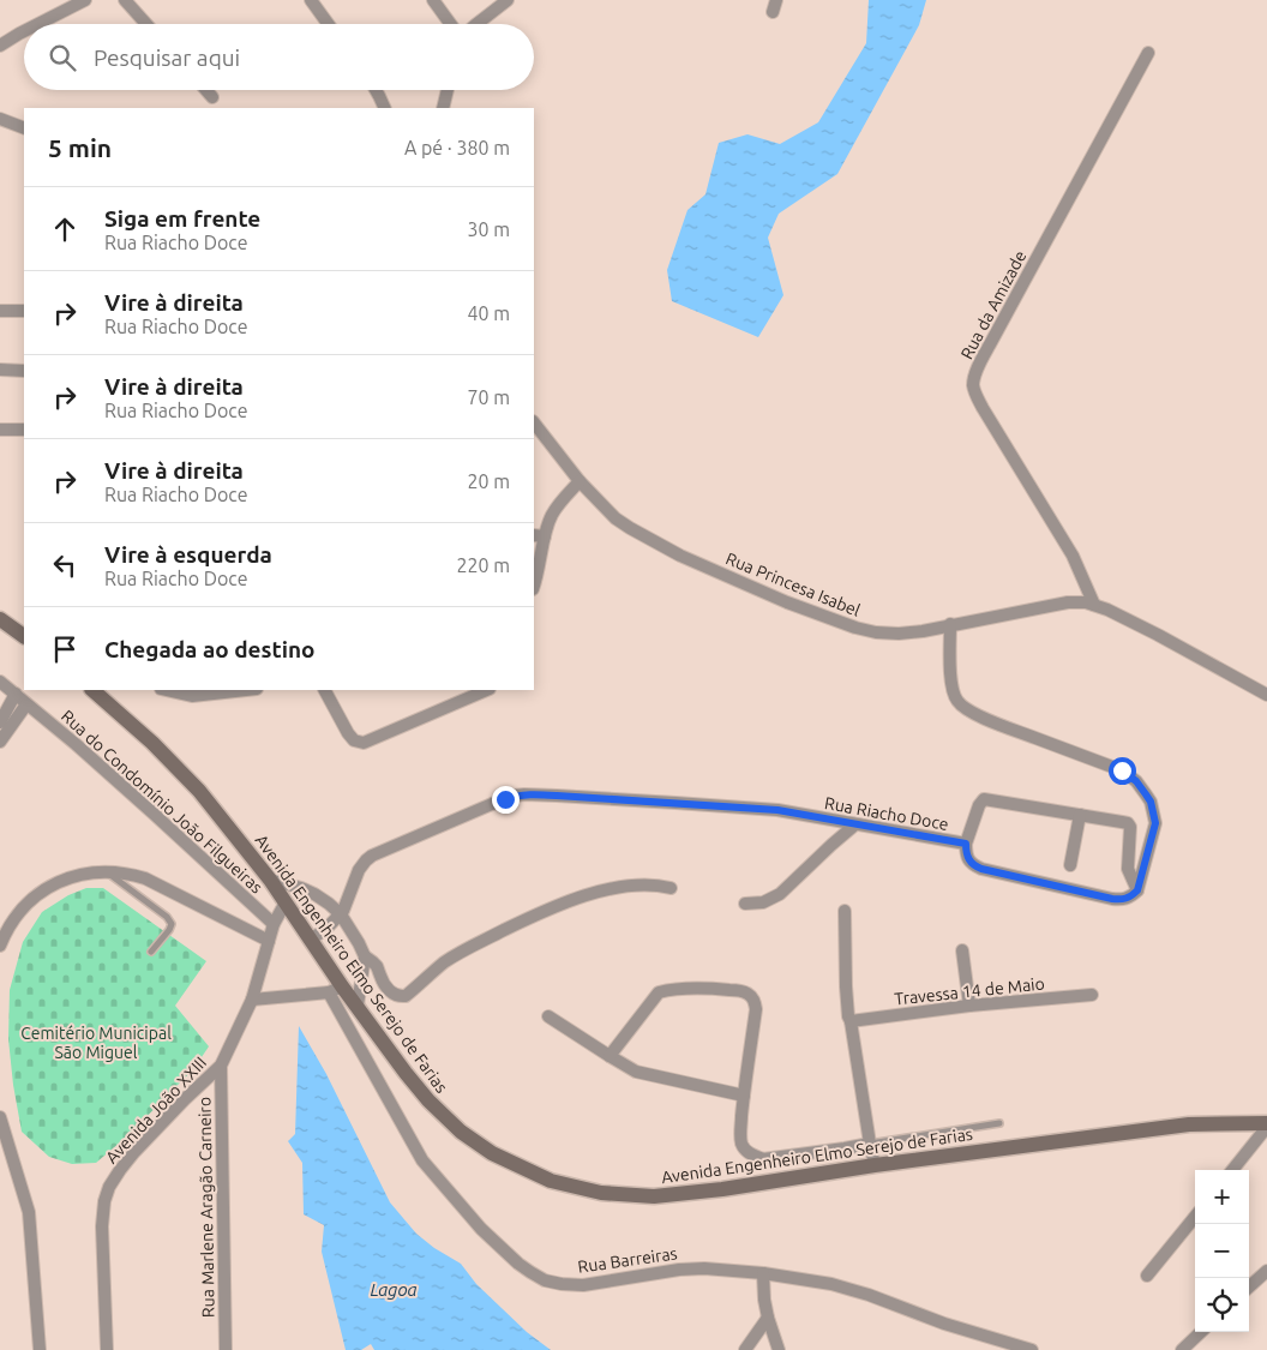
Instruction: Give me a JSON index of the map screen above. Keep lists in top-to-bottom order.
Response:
{
  "streets": {
    "main road": ["Avenida Engenheiro Elmo Serejo de Farias"],
    "street": [
      "Rua da Amizade",
      "Rua Princesa Isabel",
      "Rua do Condomínio João Filgueiras",
      "Rua Riacho Doce",
      "Travessa 14 de Maio",
      "Avenida João XXIII",
      "Rua Marlene Aragão Carneiro",
      "Rua Barreiras"
    ]
  },
  "crossings": [
    ["Rua da Amizade", "Rua Princesa Isabel"],
    ["Rua do Condomínio João Filgueiras", "Avenida João XXIII"],
    ["Rua Riacho Doce", "Avenida Engenheiro Elmo Serejo de Farias"],
    ["Avenida Engenheiro Elmo Serejo de Farias", "Avenida João XXIII"],
    ["Avenida Engenheiro Elmo Serejo de Farias", "Rua Barreiras"],
    ["Avenida João XXIII", "Rua Marlene Aragão Carneiro"]
  ],
  "water": ["Lagoa"],
  "parks": ["Cemitério Municipal São Miguel"],
  "page": {
    "search": "Pesquisar aqui",
    "heading": ["5 min", "A pé · 380 m"],
    "list": [
      ["Siga em frente", "Rua Riacho Doce", "30 m"],
      ["Vire à direita", "Rua Riacho Doce", "40 m"],
      ["Vire à direita", "Rua Riacho Doce", "70 m"],
      ["Vire à direita", "Rua Riacho Doce", "20 m"],
      ["Vire à esquerda", "Rua Riacho Doce", "220 m"],
      "Chegada ao destino"
    ],
    "map_buttons": ["+", "−"]
  }
}
